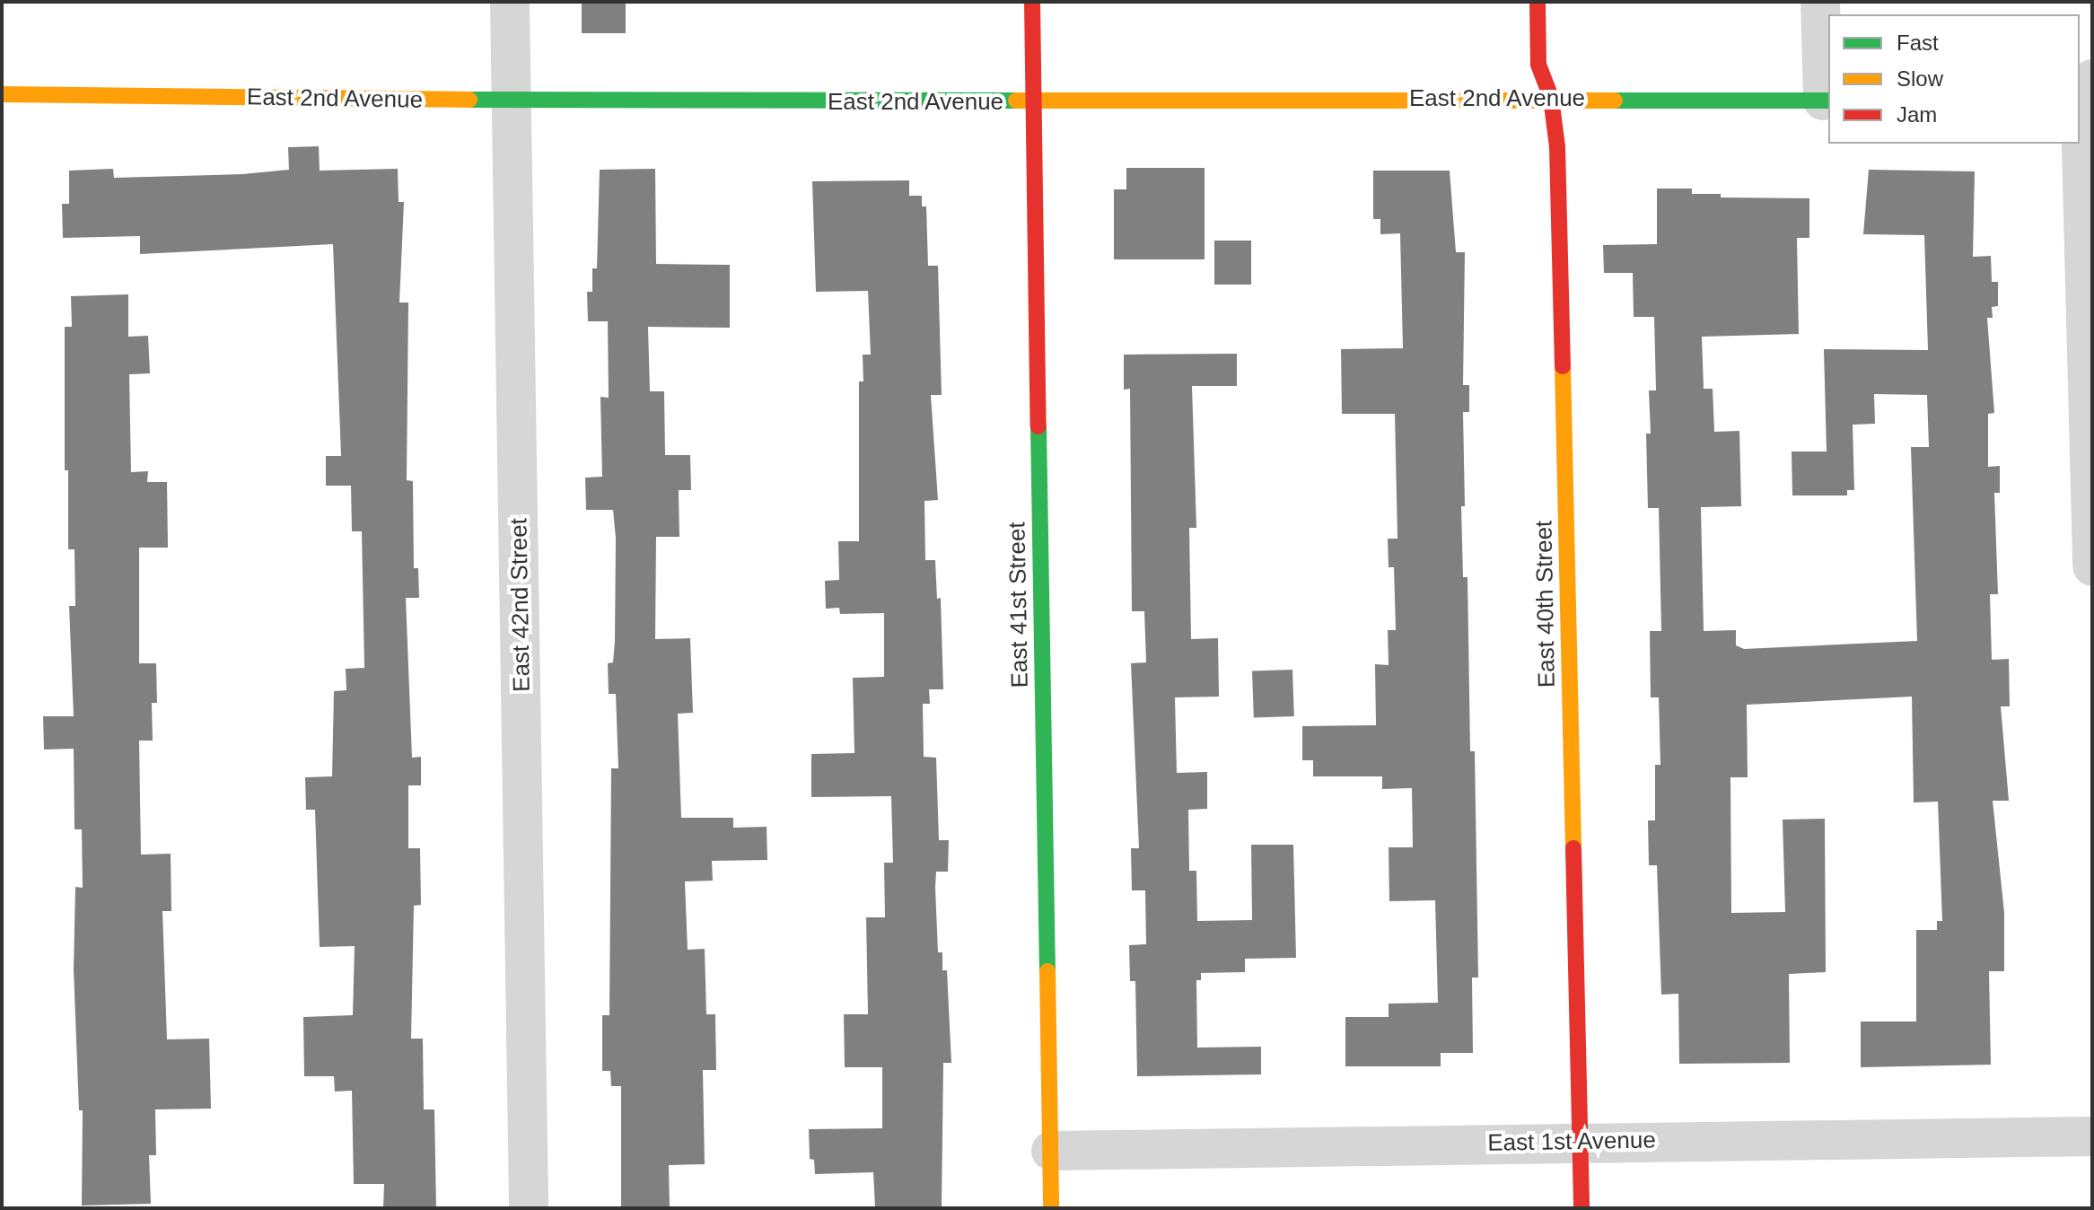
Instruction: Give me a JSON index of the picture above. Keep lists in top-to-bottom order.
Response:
{
  "streets": {
    "street": [
      "East 2nd Avenue",
      "East 40th Street",
      "East 42nd Street",
      "East 41st Street",
      "East 1st Avenue"
    ]
  },
  "crossings": [
    ["East 2nd Avenue", "East 40th Street"],
    ["East 2nd Avenue", "East 42nd Street"],
    ["East 2nd Avenue", "East 41st Street"],
    ["East 40th Street", "East 1st Avenue"],
    ["East 41st Street", "East 1st Avenue"]
  ],
  "legend": ["Fast", "Slow", "Jam"]
}
